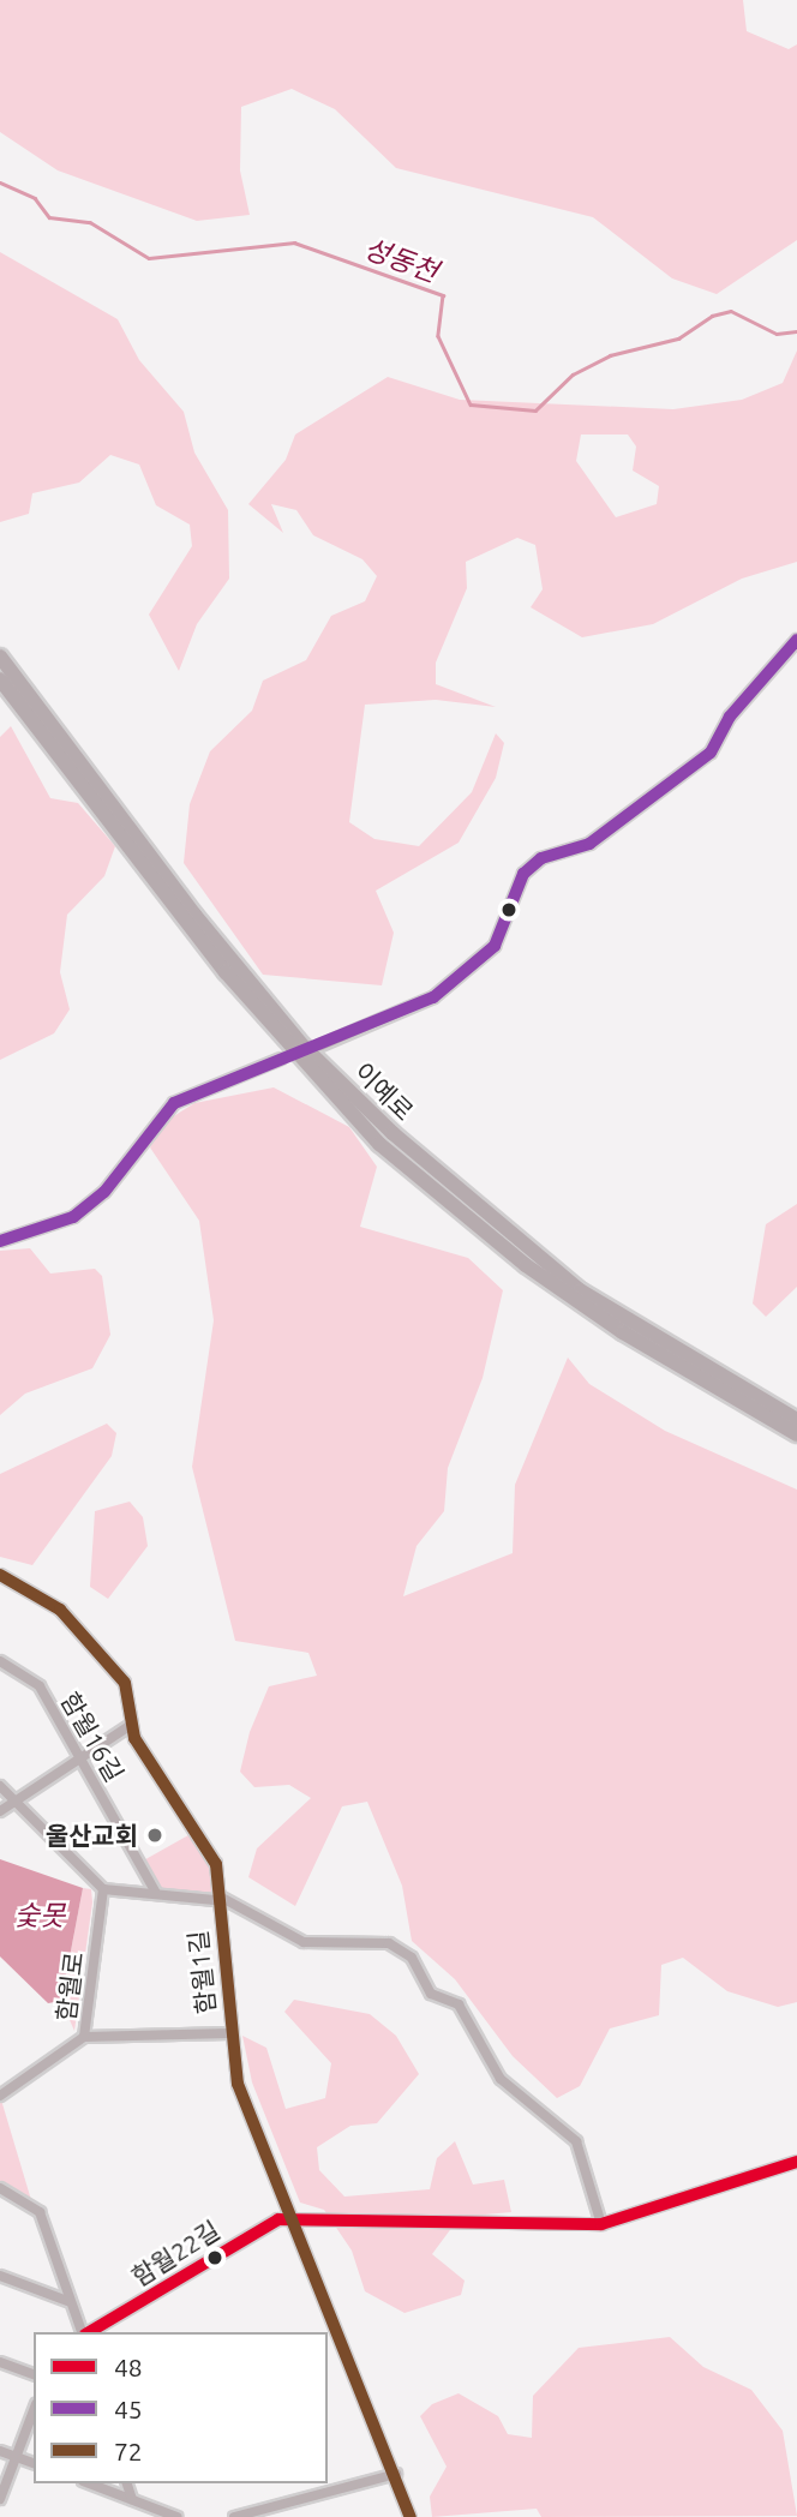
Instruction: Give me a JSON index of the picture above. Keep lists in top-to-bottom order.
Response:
{
  "streets": {
    "highway": ["이예로"],
    "street": [
      "함월16길",
      "함월1길",
      "함월로",
      "함월22길"
    ]
  },
  "crossings": [
    ["함월1길", "함월22길"]
  ],
  "water": ["성동천", "숯못"],
  "places": ["울산교회"],
  "lines": ["transit line 45", "transit line 72", "transit line 48"],
  "legend": ["48", "45", "72"]
}
